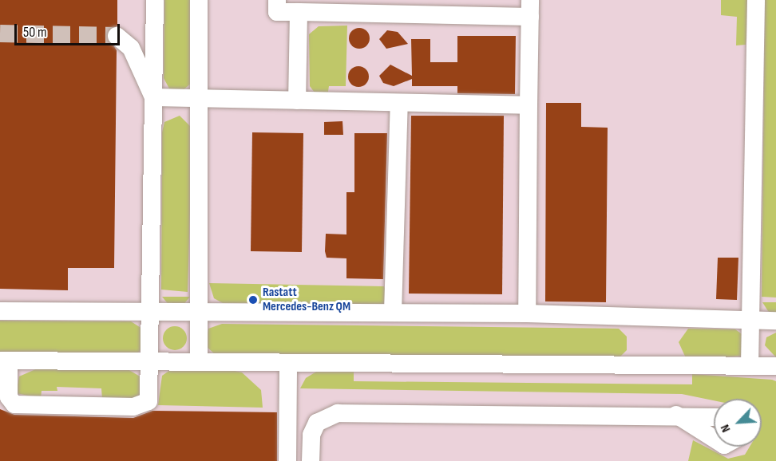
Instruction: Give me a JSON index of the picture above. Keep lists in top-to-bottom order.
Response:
{
  "places": ["Rastatt Mercedes-Benz QM"],
  "scale_bar": "50 m",
  "north": "bottom left"
}
